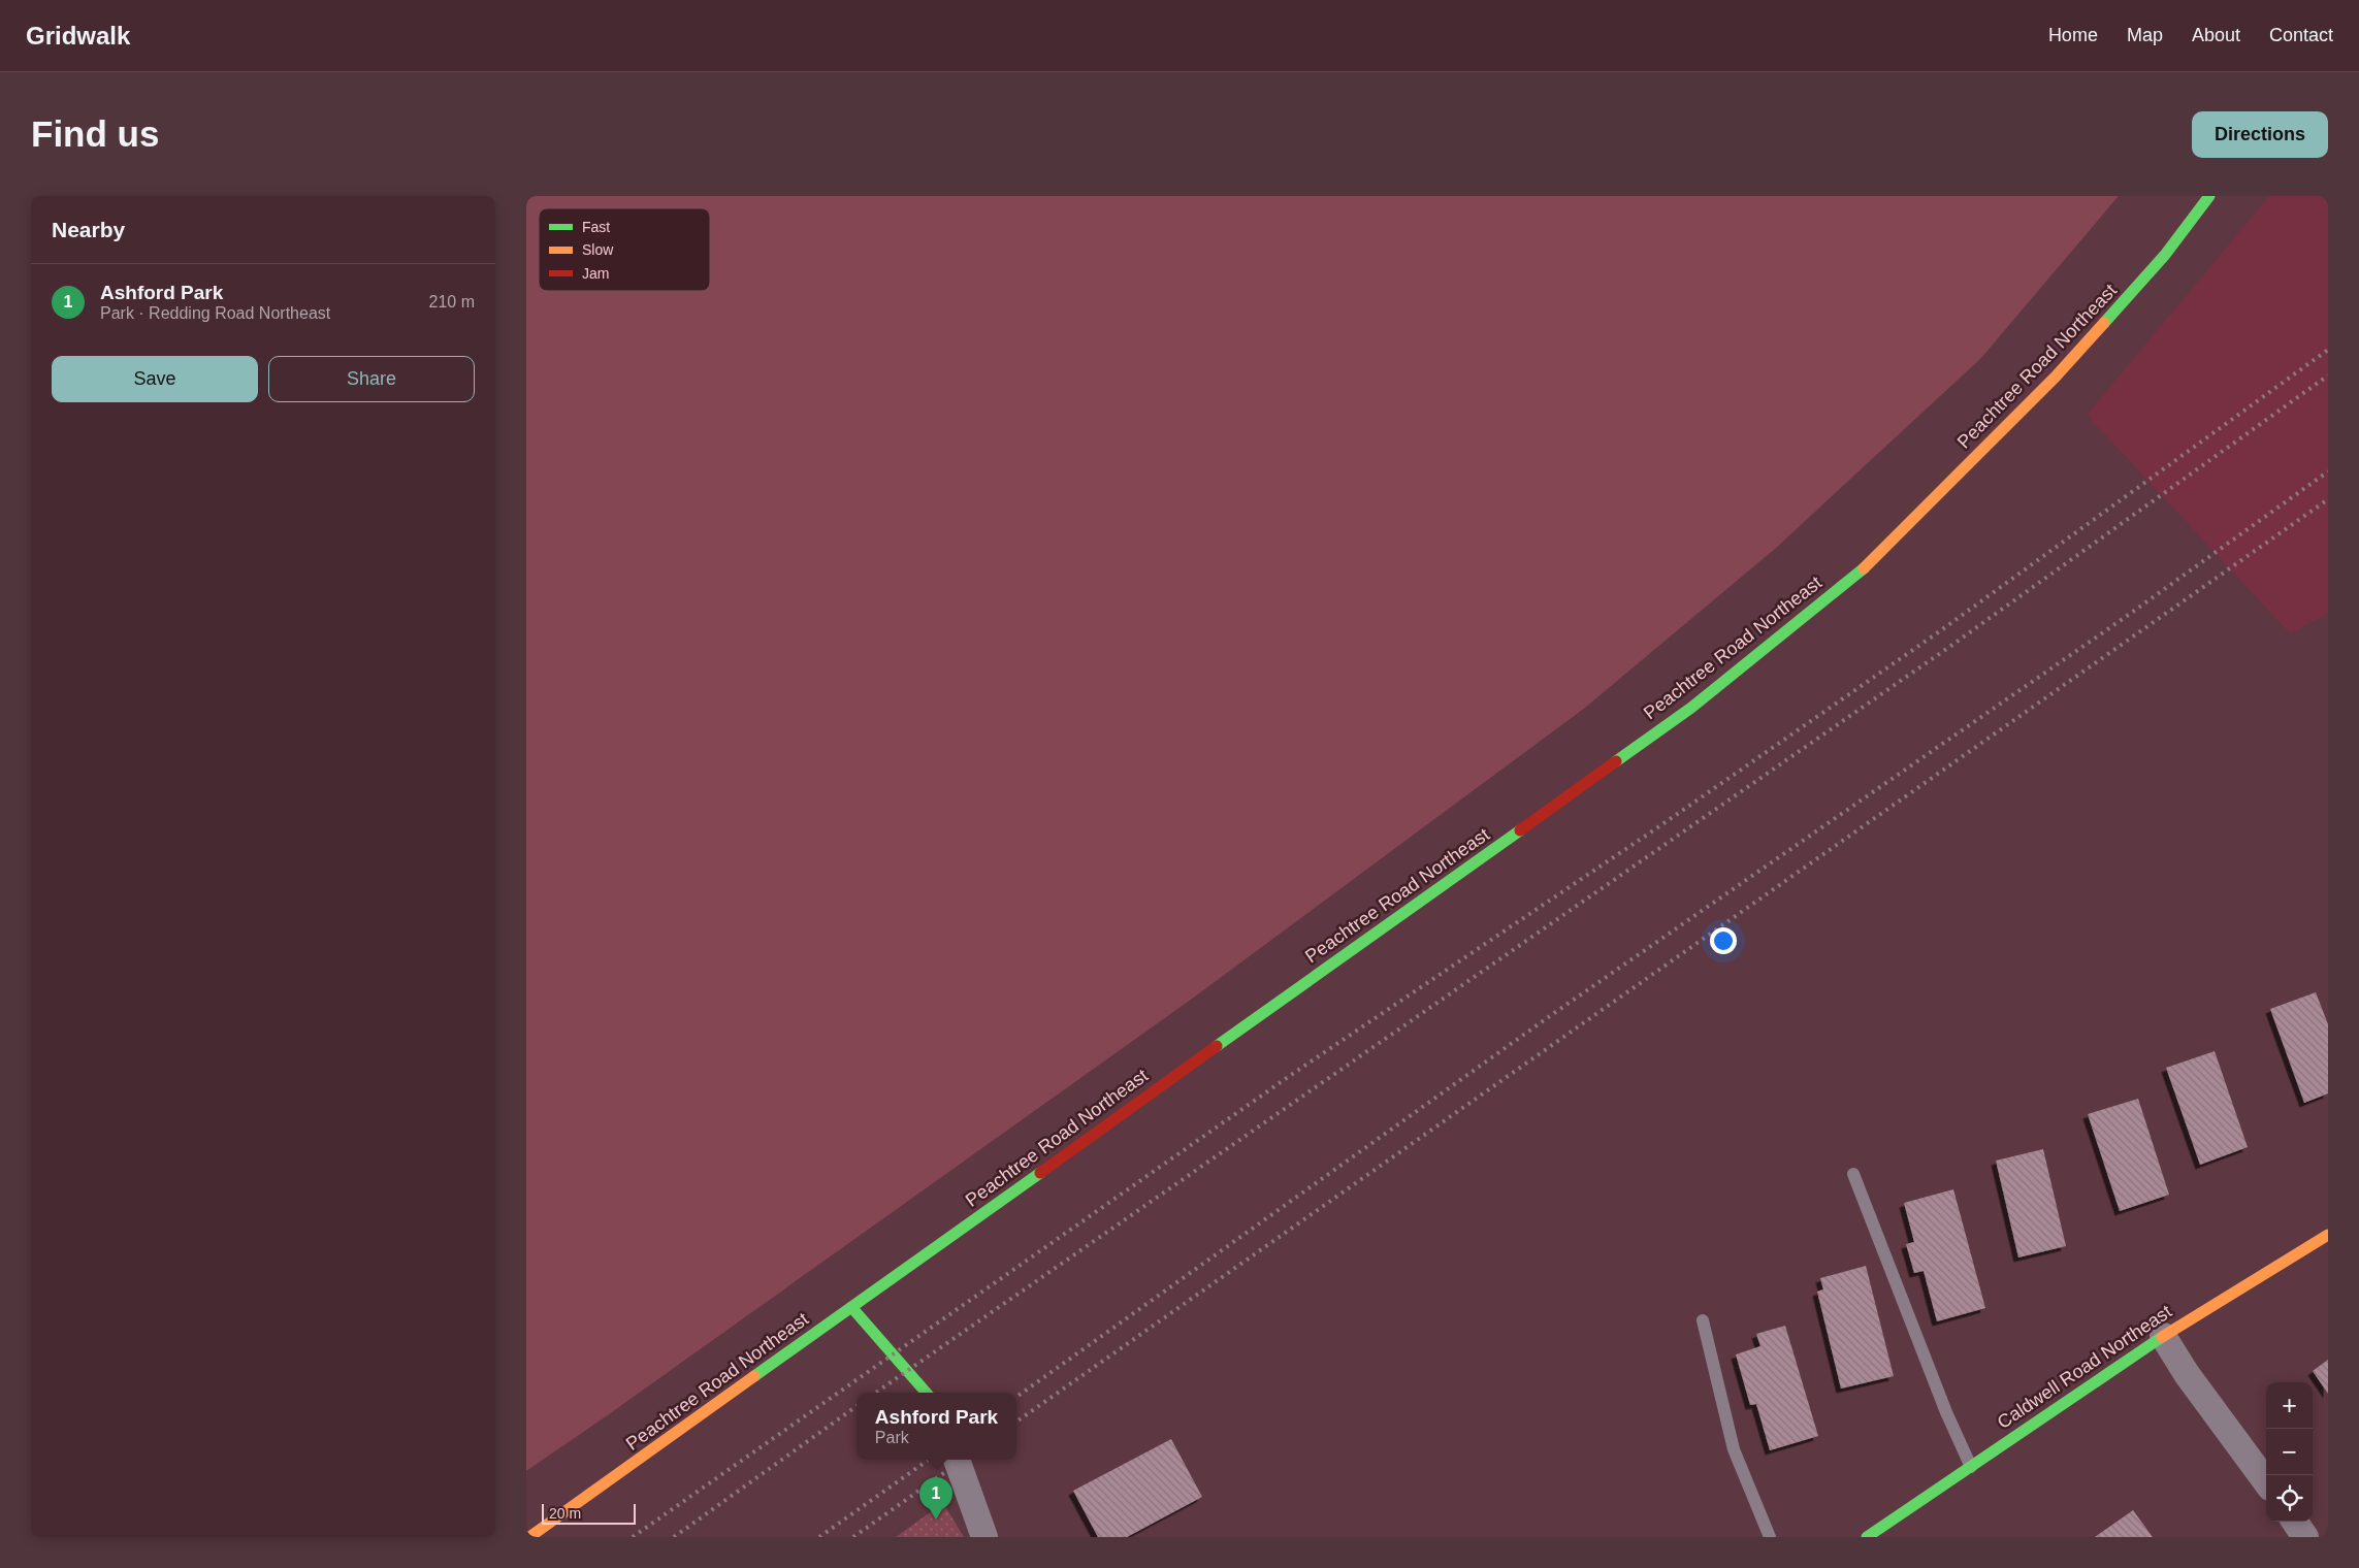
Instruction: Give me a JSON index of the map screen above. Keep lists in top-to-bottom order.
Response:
{
  "streets": {
    "main road": ["Peachtree Road Northeast", "Caldwell Road Northeast"]
  },
  "legend": ["Fast", "Slow", "Jam"],
  "scale_bar": "20 m",
  "page": {
    "header": "Gridwalk",
    "nav": [
      "Home",
      "Map",
      "About",
      "Contact"
    ],
    "buttons": [
      "Directions",
      ["Save", "Share"]
    ],
    "title": "Find us",
    "heading": "Nearby",
    "list": [
      {
        "mark": "1",
        "name": "Ashford Park",
        "note": "Park · Redding Road Northeast",
        "value": "210 m"
      }
    ],
    "map_buttons": ["+", "−"],
    "popup": ["Ashford Park", "Park"],
    "pins": "1",
    "scale": "20 m"
  }
}
